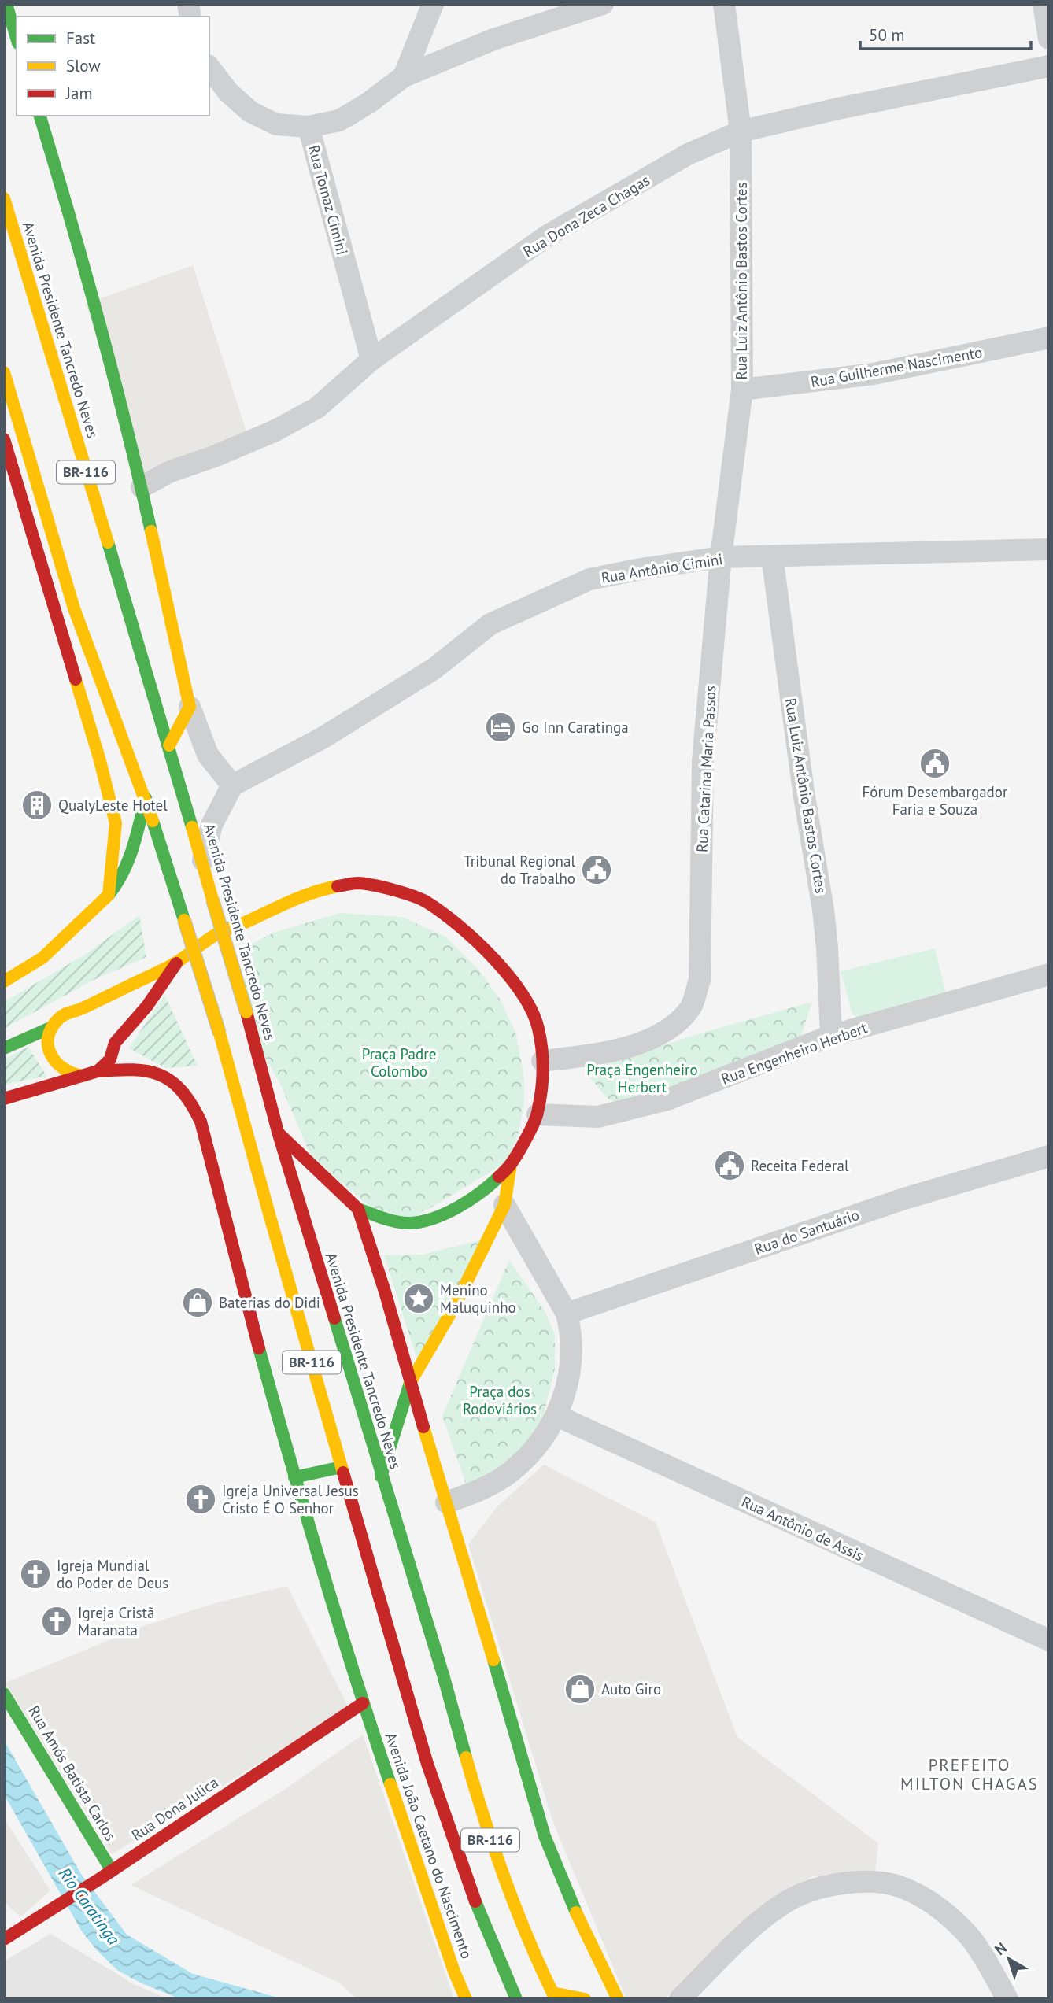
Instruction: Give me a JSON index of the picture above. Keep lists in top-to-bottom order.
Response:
{
  "streets": {
    "main road": [
      "Avenida Presidente Tancredo Neves",
      "BR-116",
      "Rua Amós Batista Carlos",
      "Rua Dona Julica",
      "Avenida João Caetano do Nascimento"
    ],
    "street": [
      "Rua Tomaz Cimini",
      "Rua Dona Zeca Chagas",
      "Rua Luiz Antônio Bastos Cortes",
      "Rua Guilherme Nascimento",
      "Rua Antônio Cimini",
      "Rua Catarina Maria Passos",
      "Rua Engenheiro Herbert",
      "Rua do Santuário",
      "Rua Antônio de Assis"
    ]
  },
  "crossings": [
    ["Rua Tomaz Cimini", "Rua Dona Zeca Chagas"],
    ["Rua Dona Zeca Chagas", "Rua Luiz Antônio Bastos Cortes"],
    ["Rua Luiz Antônio Bastos Cortes", "Rua Guilherme Nascimento"],
    ["Rua Luiz Antônio Bastos Cortes", "Rua Antônio Cimini"],
    ["Rua Luiz Antônio Bastos Cortes", "Rua Catarina Maria Passos"],
    ["Rua Luiz Antônio Bastos Cortes", "Rua Engenheiro Herbert"],
    ["BR-116", "Avenida João Caetano do Nascimento"],
    ["Rua Antônio Cimini", "Rua Catarina Maria Passos"],
    ["Rua Amós Batista Carlos", "Rua Dona Julica"],
    ["Rua Dona Julica", "Avenida João Caetano do Nascimento"]
  ],
  "districts": ["PREFEITO MILTON CHAGAS"],
  "water": ["Rio Caratinga"],
  "parks": ["Praça Padre Colombo", "Praça Engenheiro Herbert", "Praça dos Rodoviários"],
  "places": {
    "hotel": ["Go Inn Caratinga"],
    "public building": ["Fórum Desembargador Faria e Souza", "Tribunal Regional do Trabalho", "Receita Federal"],
    "building": ["QualyLeste Hotel"],
    "place": ["Menino Maluquinho"],
    "shop": ["Baterias do Didi", "Auto Giro"],
    "church": ["Igreja Universal Jesus Cristo É O Senhor", "Igreja Mundial do Poder de Deus", "Igreja Cristã Maranata"]
  },
  "legend": ["Fast", "Slow", "Jam"],
  "scale_bar": "50 m",
  "north": "top left"
}
